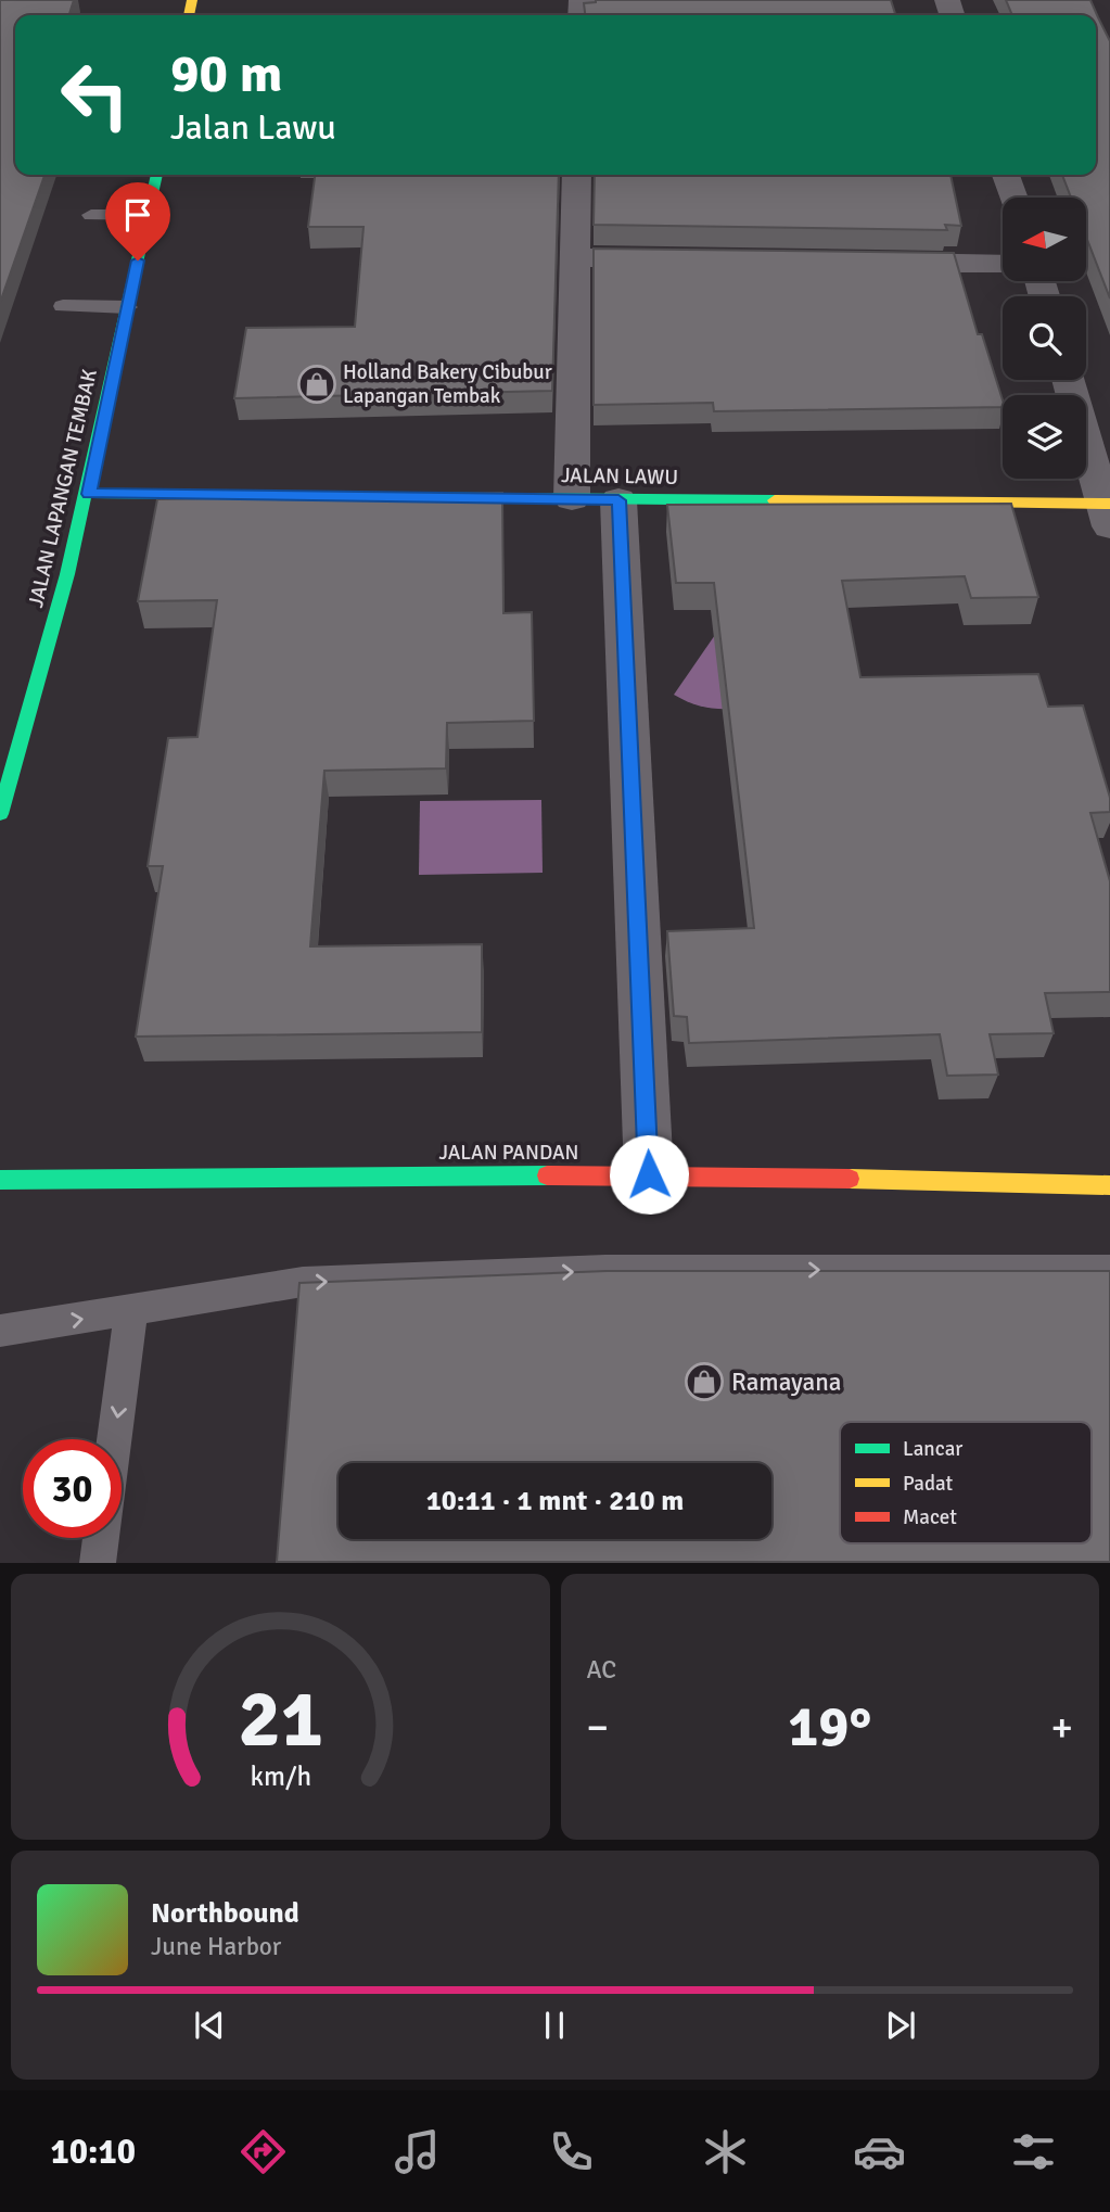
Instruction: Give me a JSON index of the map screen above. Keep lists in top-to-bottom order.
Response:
{
  "streets": {
    "street": ["JALAN LAWU", "JALAN LAPANGAN TEMBAK", "JALAN PANDAN"]
  },
  "crossings": [
    ["JALAN LAWU", "JALAN LAPANGAN TEMBAK"]
  ],
  "places": {
    "shop": ["Holland Bakery Cibubur Lapangan Tembak", "Ramayana"]
  },
  "legend": ["Lancar", "Padat", "Macet"],
  "north": "left",
  "page": {
    "turn": ["90 m", "Jalan Lawu"],
    "limit": "30",
    "trip": "10:11 · 1 mnt · 210 m",
    "tile": "AC",
    "heat": ["−", "19°", "+"],
    "song": ["Northbound", "June Harbor"],
    "tabs": "10:10",
    "gauge": ["21", "km/h"]
  }
}
